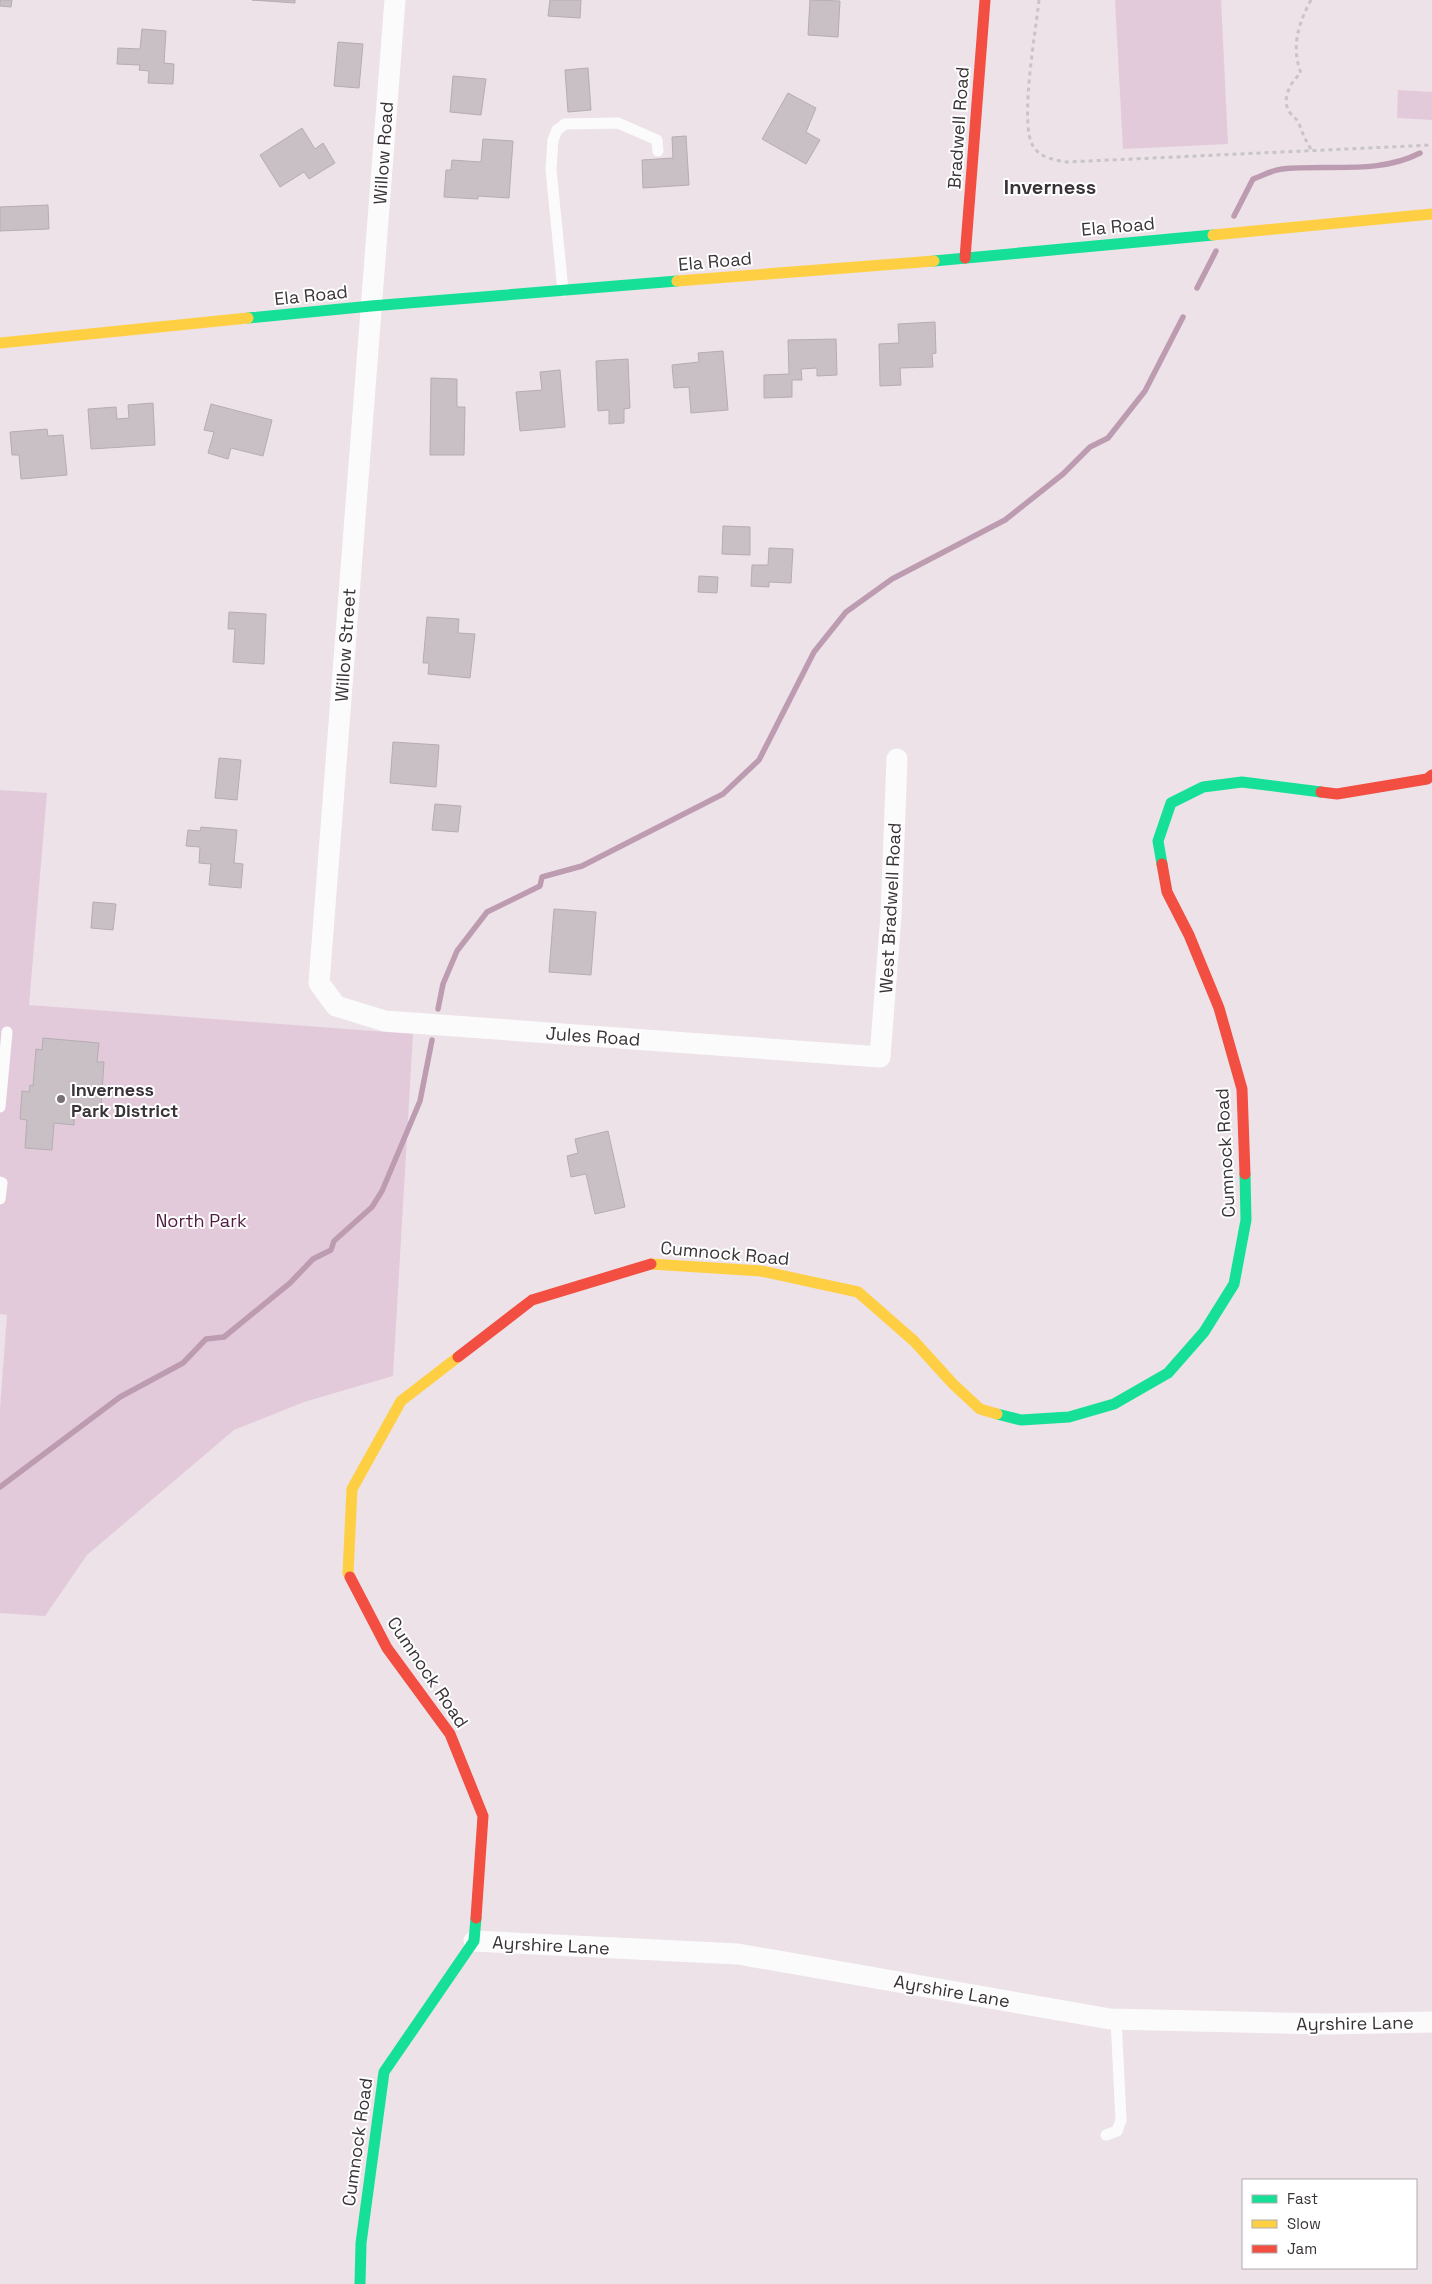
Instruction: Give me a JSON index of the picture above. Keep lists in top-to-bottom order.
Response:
{
  "streets": {
    "street": [
      "Bradwell Road",
      "Willow Road",
      "Ela Road",
      "Willow Street",
      "West Bradwell Road",
      "Jules Road",
      "Cumnock Road",
      "Ayrshire Lane"
    ]
  },
  "crossings": [
    ["Bradwell Road", "Ela Road"],
    ["Willow Road", "Ela Road"],
    ["Willow Road", "Willow Street"],
    ["Ela Road", "Willow Street"],
    ["Willow Street", "Jules Road"],
    ["West Bradwell Road", "Jules Road"],
    ["Cumnock Road", "Ayrshire Lane"]
  ],
  "districts": ["Inverness"],
  "parks": ["North Park"],
  "places": ["Inverness Park District"],
  "legend": ["Fast", "Slow", "Jam"]
}
